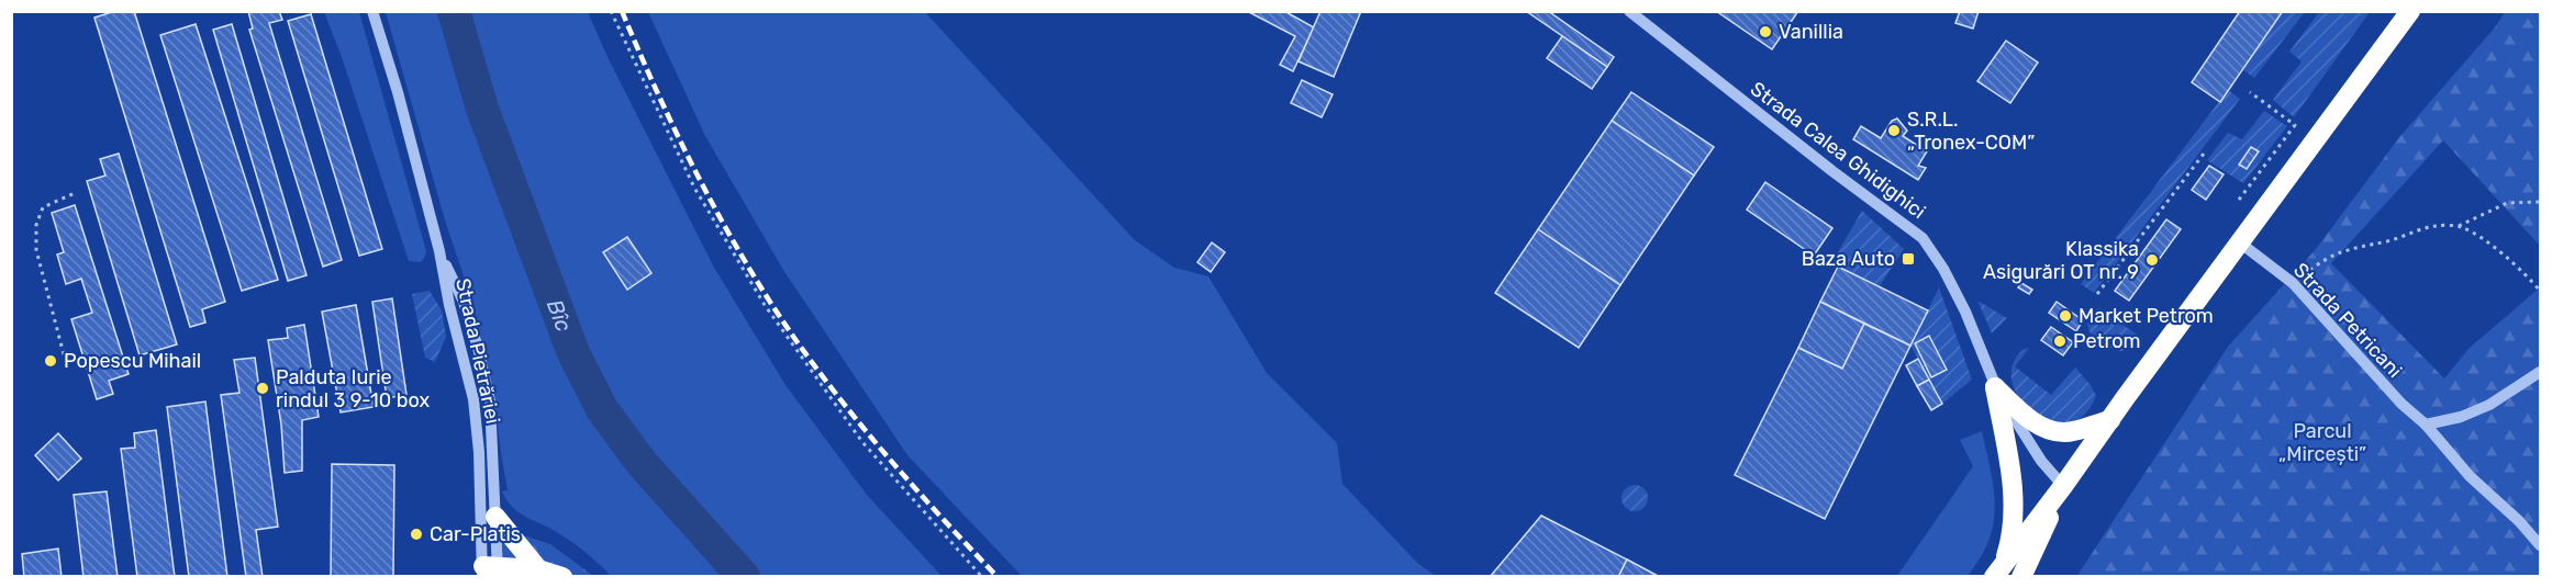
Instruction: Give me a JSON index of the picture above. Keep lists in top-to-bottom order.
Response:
{
  "streets": {
    "street": ["Strada Calea Ghidighici", "Strada Petricani", "Strada Pietrăriei"]
  },
  "water": ["Bîc"],
  "parks": ["Parcul „Mircești”"],
  "places": {
    "other": [
      "Vanillia",
      "S.R.L. „Tronex-COM”",
      "Klassika Asigurări OT nr. 9",
      "Market Petrom",
      "Petrom",
      "Popescu Mihail",
      "Palduta Iurie rindul 3 9-10 box",
      "Car-Platis"
    ],
    "transit": ["Baza Auto"]
  }
}
